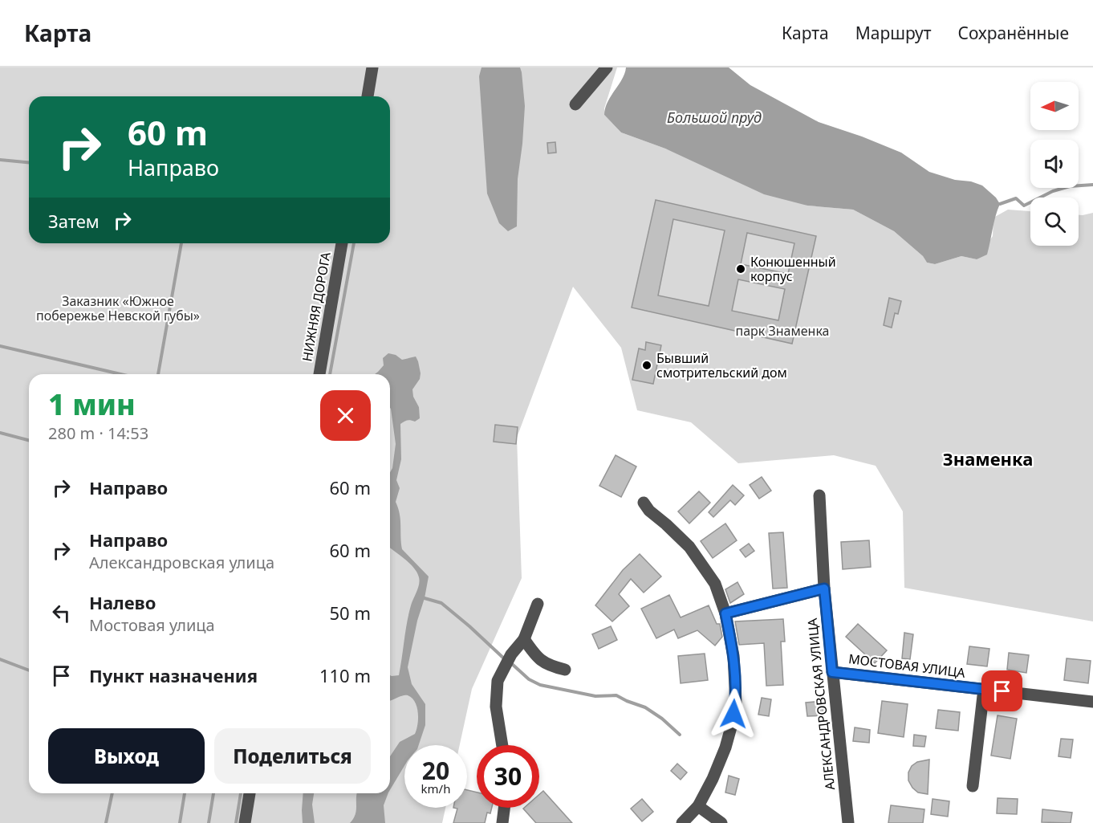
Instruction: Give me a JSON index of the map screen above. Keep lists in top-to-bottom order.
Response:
{
  "streets": {
    "street": ["НИЖНЯЯ ДОРОГА", "МОСТОВАЯ УЛИЦА", "АЛЕКСАНДРОВСКАЯ УЛИЦА"]
  },
  "crossings": [
    ["МОСТОВАЯ УЛИЦА", "АЛЕКСАНДРОВСКАЯ УЛИЦА"]
  ],
  "districts": ["Знаменка"],
  "water": ["Большой пруд"],
  "parks": ["Заказник «Южное побережье Невской губы»", "парк Знаменка"],
  "places": ["Конюшенный корпус", "Бывший смотрительский дом"],
  "north": "left",
  "page": {
    "header": "Карта",
    "nav": ["Карта", "Маршрут", "Сохранённые"],
    "turn": ["60 m", "Направо"],
    "then": "Затем",
    "heading": ["1 мин", "280 m · 14:53"],
    "list": [
      {
        "name": "Направо",
        "value": "60 m"
      },
      {
        "name": "Направо",
        "note": "Александровская улица",
        "value": "60 m"
      },
      {
        "name": "Налево",
        "note": "Мостовая улица",
        "value": "50 m"
      },
      {
        "name": "Пункт назначения",
        "value": "110 m"
      }
    ],
    "buttons": ["Выход", "Поделиться"],
    "speed": "20 km/h",
    "limit": "30"
  }
}
